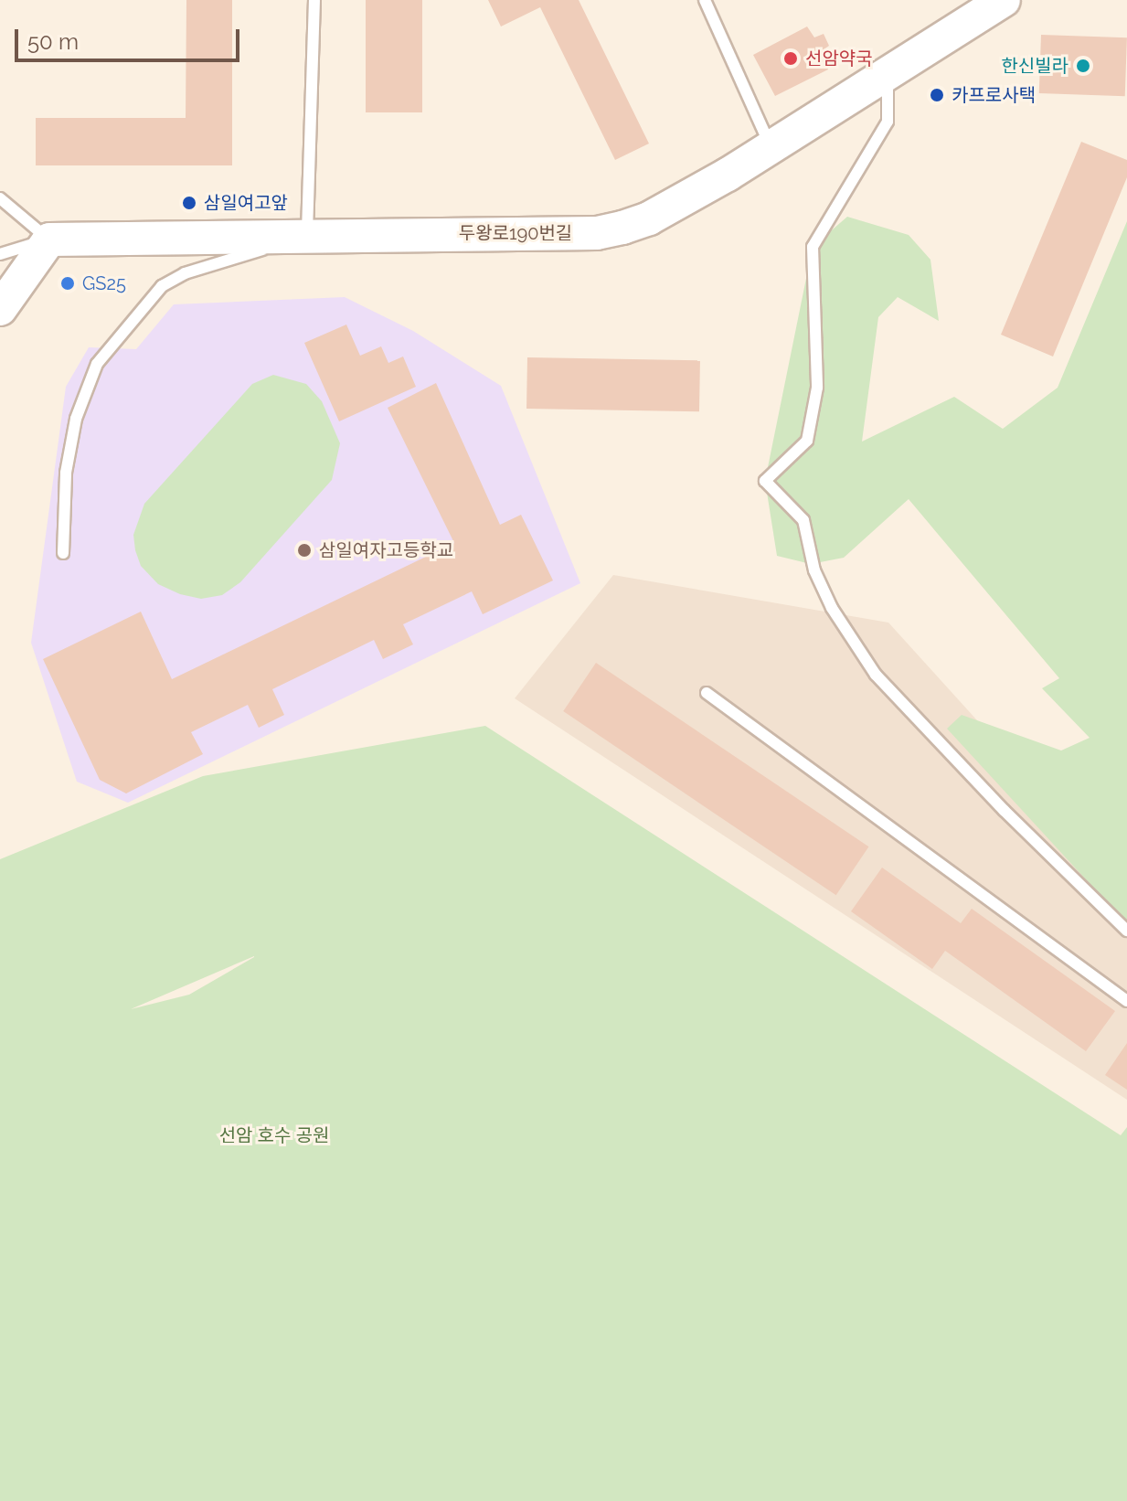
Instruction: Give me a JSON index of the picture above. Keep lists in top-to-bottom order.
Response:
{
  "streets": {
    "street": ["두왕로190번길"]
  },
  "parks": ["선암 호수 공원"],
  "places": [
    "선암약국",
    "한신빌라",
    "카프로사택",
    "삼일여고앞",
    "GS25",
    "삼일여자고등학교"
  ],
  "scale_bar": "50 m"
}
